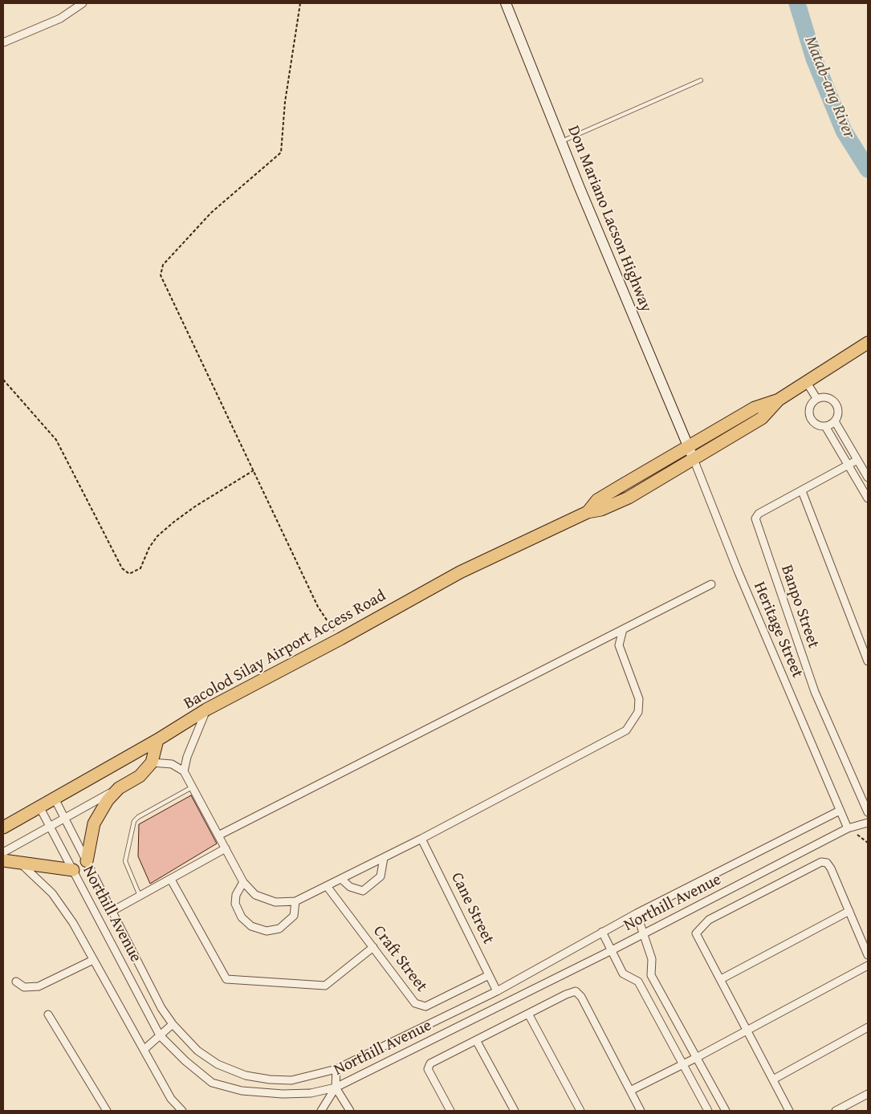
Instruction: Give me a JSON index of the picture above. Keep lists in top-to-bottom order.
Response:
{
  "streets": {
    "main road": ["Bacolod Silay Airport Access Road"],
    "street": [
      "Don Mariano Lacson Highway",
      "Banpo Street",
      "Heritage Street",
      "Northill Avenue",
      "Cane Street",
      "Craft Street"
    ]
  },
  "crossings": [
    ["Don Mariano Lacson Highway", "Heritage Street"],
    ["Don Mariano Lacson Highway", "Bacolod Silay Airport Access Road"],
    ["Heritage Street", "Bacolod Silay Airport Access Road"],
    ["Heritage Street", "Northill Avenue"],
    ["Bacolod Silay Airport Access Road", "Northill Avenue"],
    ["Northill Avenue", "Cane Street"],
    ["Cane Street", "Craft Street"]
  ],
  "water": ["Matab-ang River"]
}
